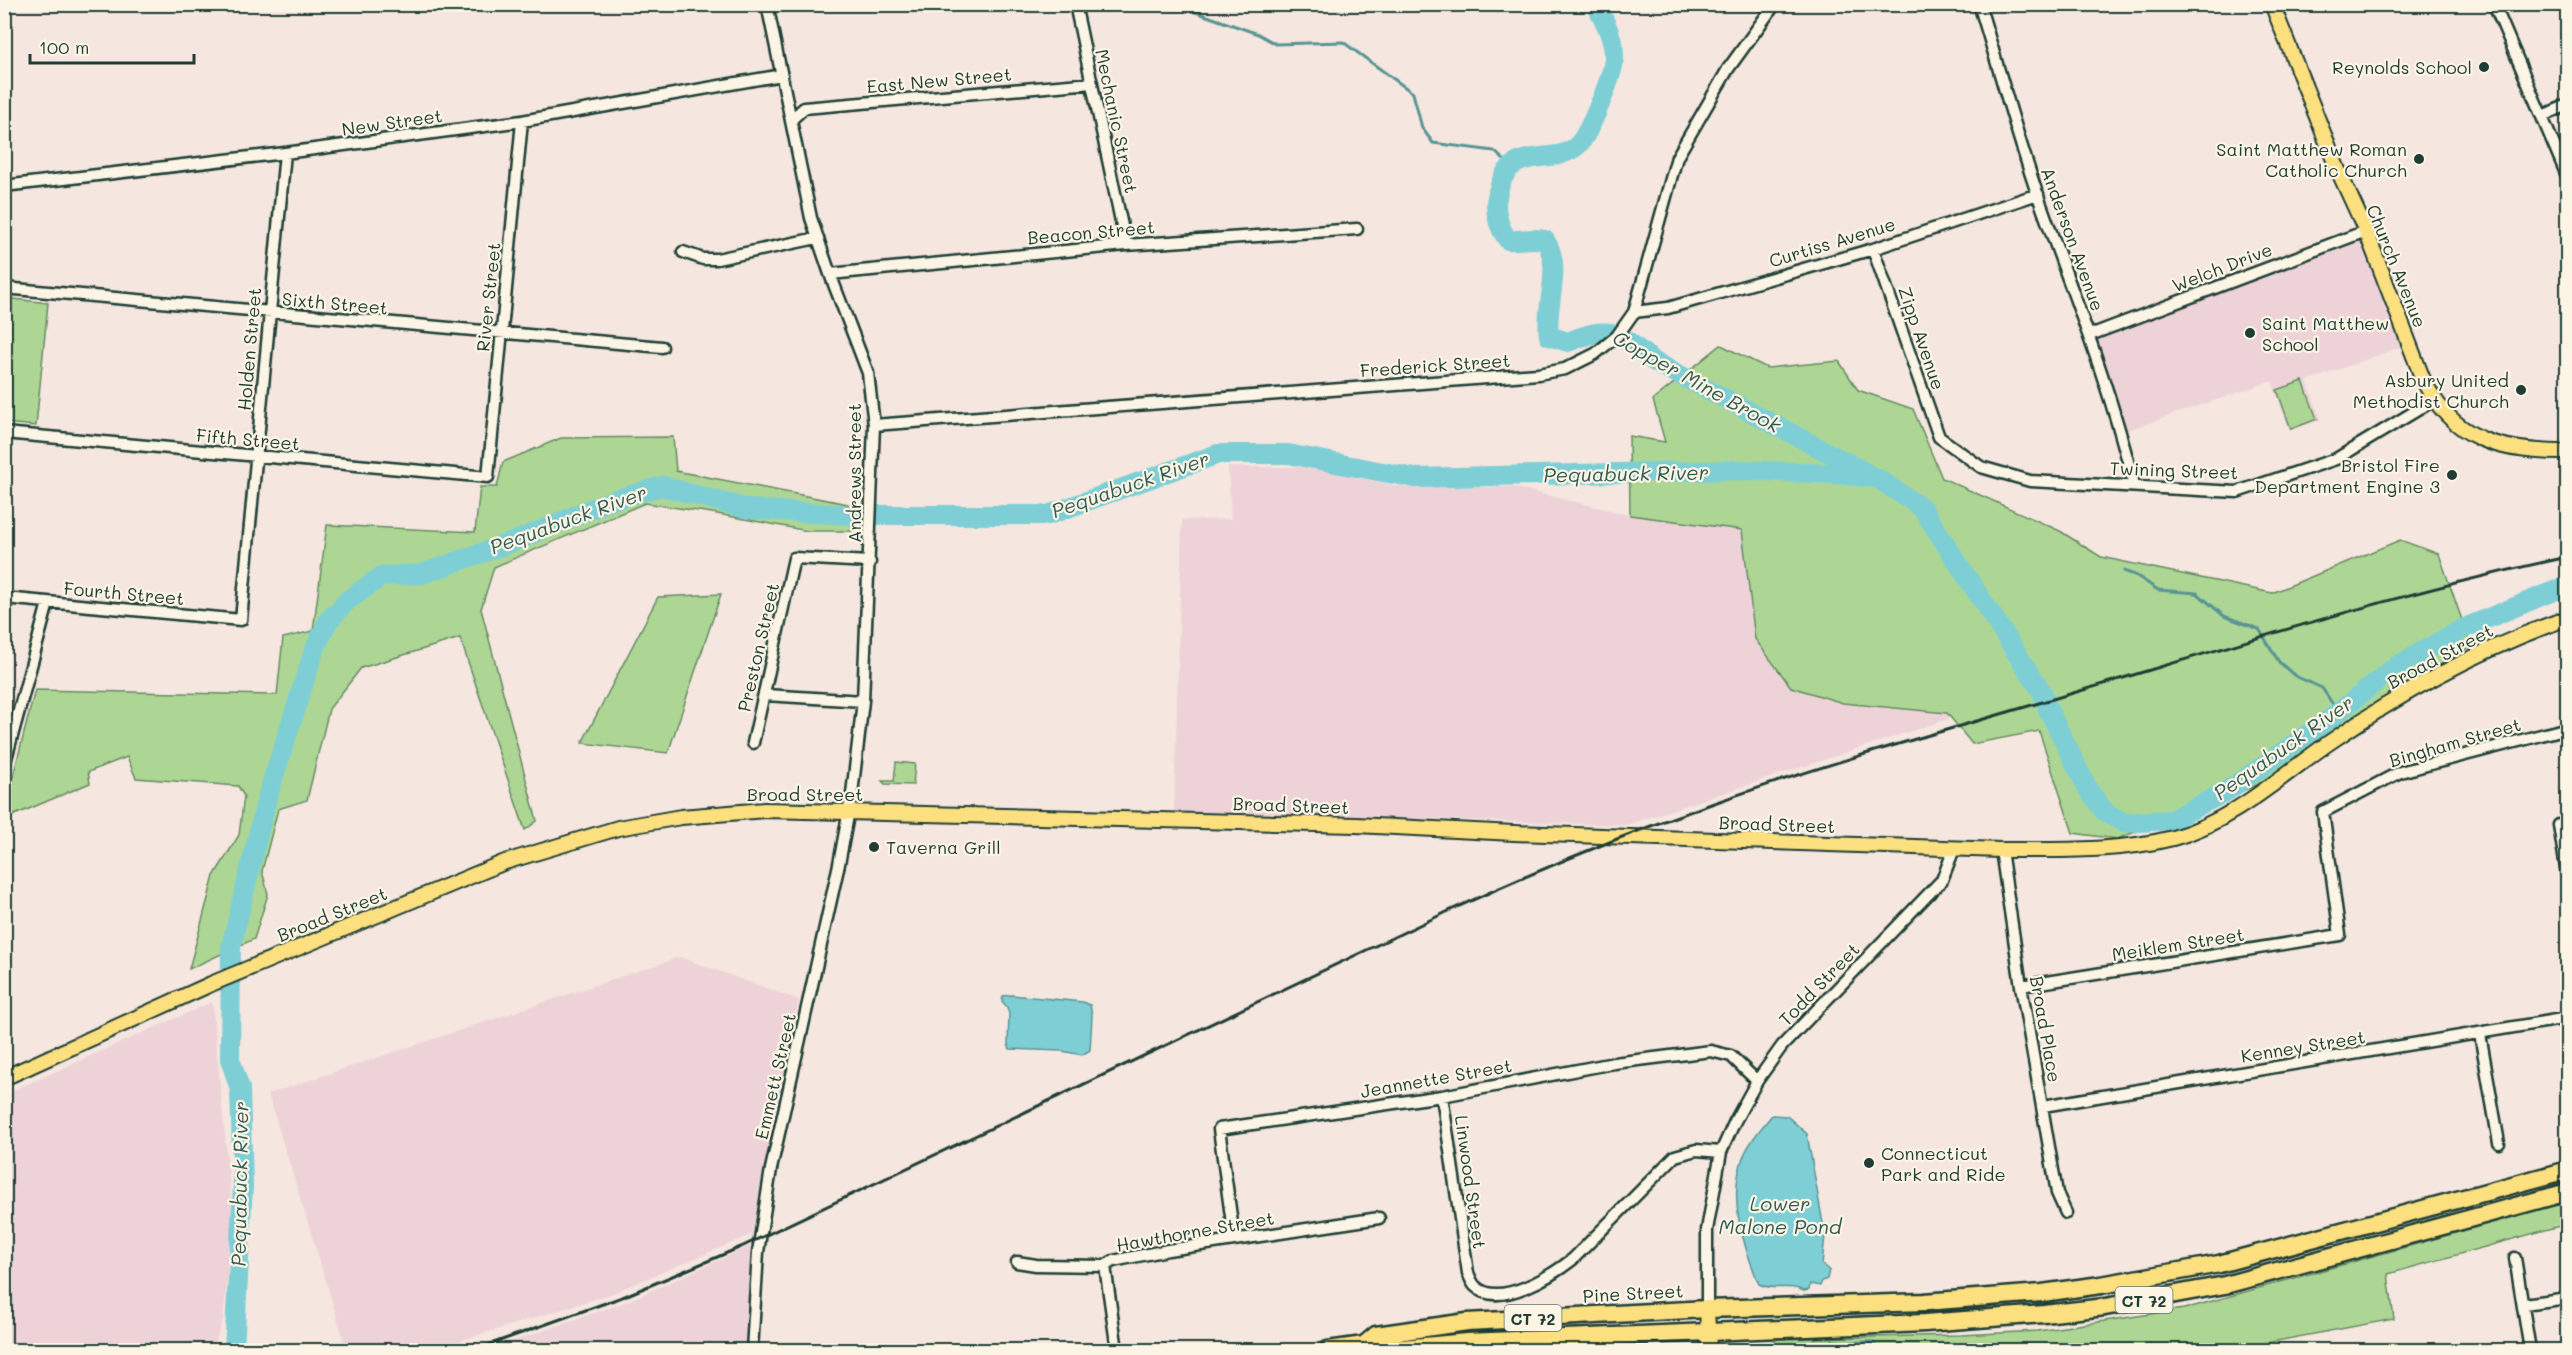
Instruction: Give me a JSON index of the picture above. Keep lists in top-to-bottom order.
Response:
{
  "streets": {
    "highway": ["Pine Street", "CT 72"],
    "main road": ["Church Avenue", "Broad Street"],
    "street": [
      "East New Street",
      "Mechanic Street",
      "New Street",
      "Beacon Street",
      "Anderson Avenue",
      "Curtiss Avenue",
      "Welch Drive",
      "River Street",
      "Sixth Street",
      "Zipp Avenue",
      "Holden Street",
      "Frederick Street",
      "Fifth Street",
      "Twining Street",
      "Andrews Street",
      "Fourth Street",
      "Preston Street",
      "Bingham Street",
      "Meiklem Street",
      "Todd Street",
      "Broad Place",
      "Kenney Street",
      "Emmett Street",
      "Jeannette Street",
      "Linwood Street",
      "Hawthorne Street"
    ]
  },
  "crossings": [
    ["East New Street", "Mechanic Street"],
    ["East New Street", "Andrews Street"],
    ["Mechanic Street", "Beacon Street"],
    ["New Street", "River Street"],
    ["New Street", "Holden Street"],
    ["New Street", "Andrews Street"],
    ["Beacon Street", "Andrews Street"],
    ["Anderson Avenue", "Curtiss Avenue"],
    ["Anderson Avenue", "Welch Drive"],
    ["Anderson Avenue", "Twining Street"],
    ["Curtiss Avenue", "Zipp Avenue"],
    ["Curtiss Avenue", "Frederick Street"],
    ["Church Avenue", "Welch Drive"],
    ["Church Avenue", "Twining Street"],
    ["River Street", "Sixth Street"],
    ["River Street", "Fifth Street"],
    ["Sixth Street", "Holden Street"],
    ["Zipp Avenue", "Twining Street"],
    ["Holden Street", "Fifth Street"],
    ["Holden Street", "Fourth Street"],
    ["Frederick Street", "Andrews Street"],
    ["Andrews Street", "Preston Street"],
    ["Andrews Street", "Broad Street"],
    ["Andrews Street", "Emmett Street"],
    ["Broad Street", "Todd Street"],
    ["Broad Street", "Broad Place"],
    ["Broad Street", "Emmett Street"],
    ["Bingham Street", "Meiklem Street"],
    ["Meiklem Street", "Broad Place"],
    ["Todd Street", "Jeannette Street"],
    ["Todd Street", "Linwood Street"],
    ["Todd Street", "Pine Street"],
    ["Todd Street", "CT 72"],
    ["Broad Place", "Kenney Street"],
    ["Jeannette Street", "Linwood Street"],
    ["Jeannette Street", "Hawthorne Street"],
    ["Pine Street", "CT 72"]
  ],
  "water": ["Copper Mine Brook", "Pequabuck River", "Lower Malone Pond"],
  "places": [
    "Reynolds School",
    "Saint Matthew Roman Catholic Church",
    "Saint Matthew School",
    "Asbury United Methodist Church",
    "Bristol Fire Department Engine 3",
    "Taverna Grill",
    "Connecticut Park and Ride"
  ],
  "scale_bar": "100 m"
}
